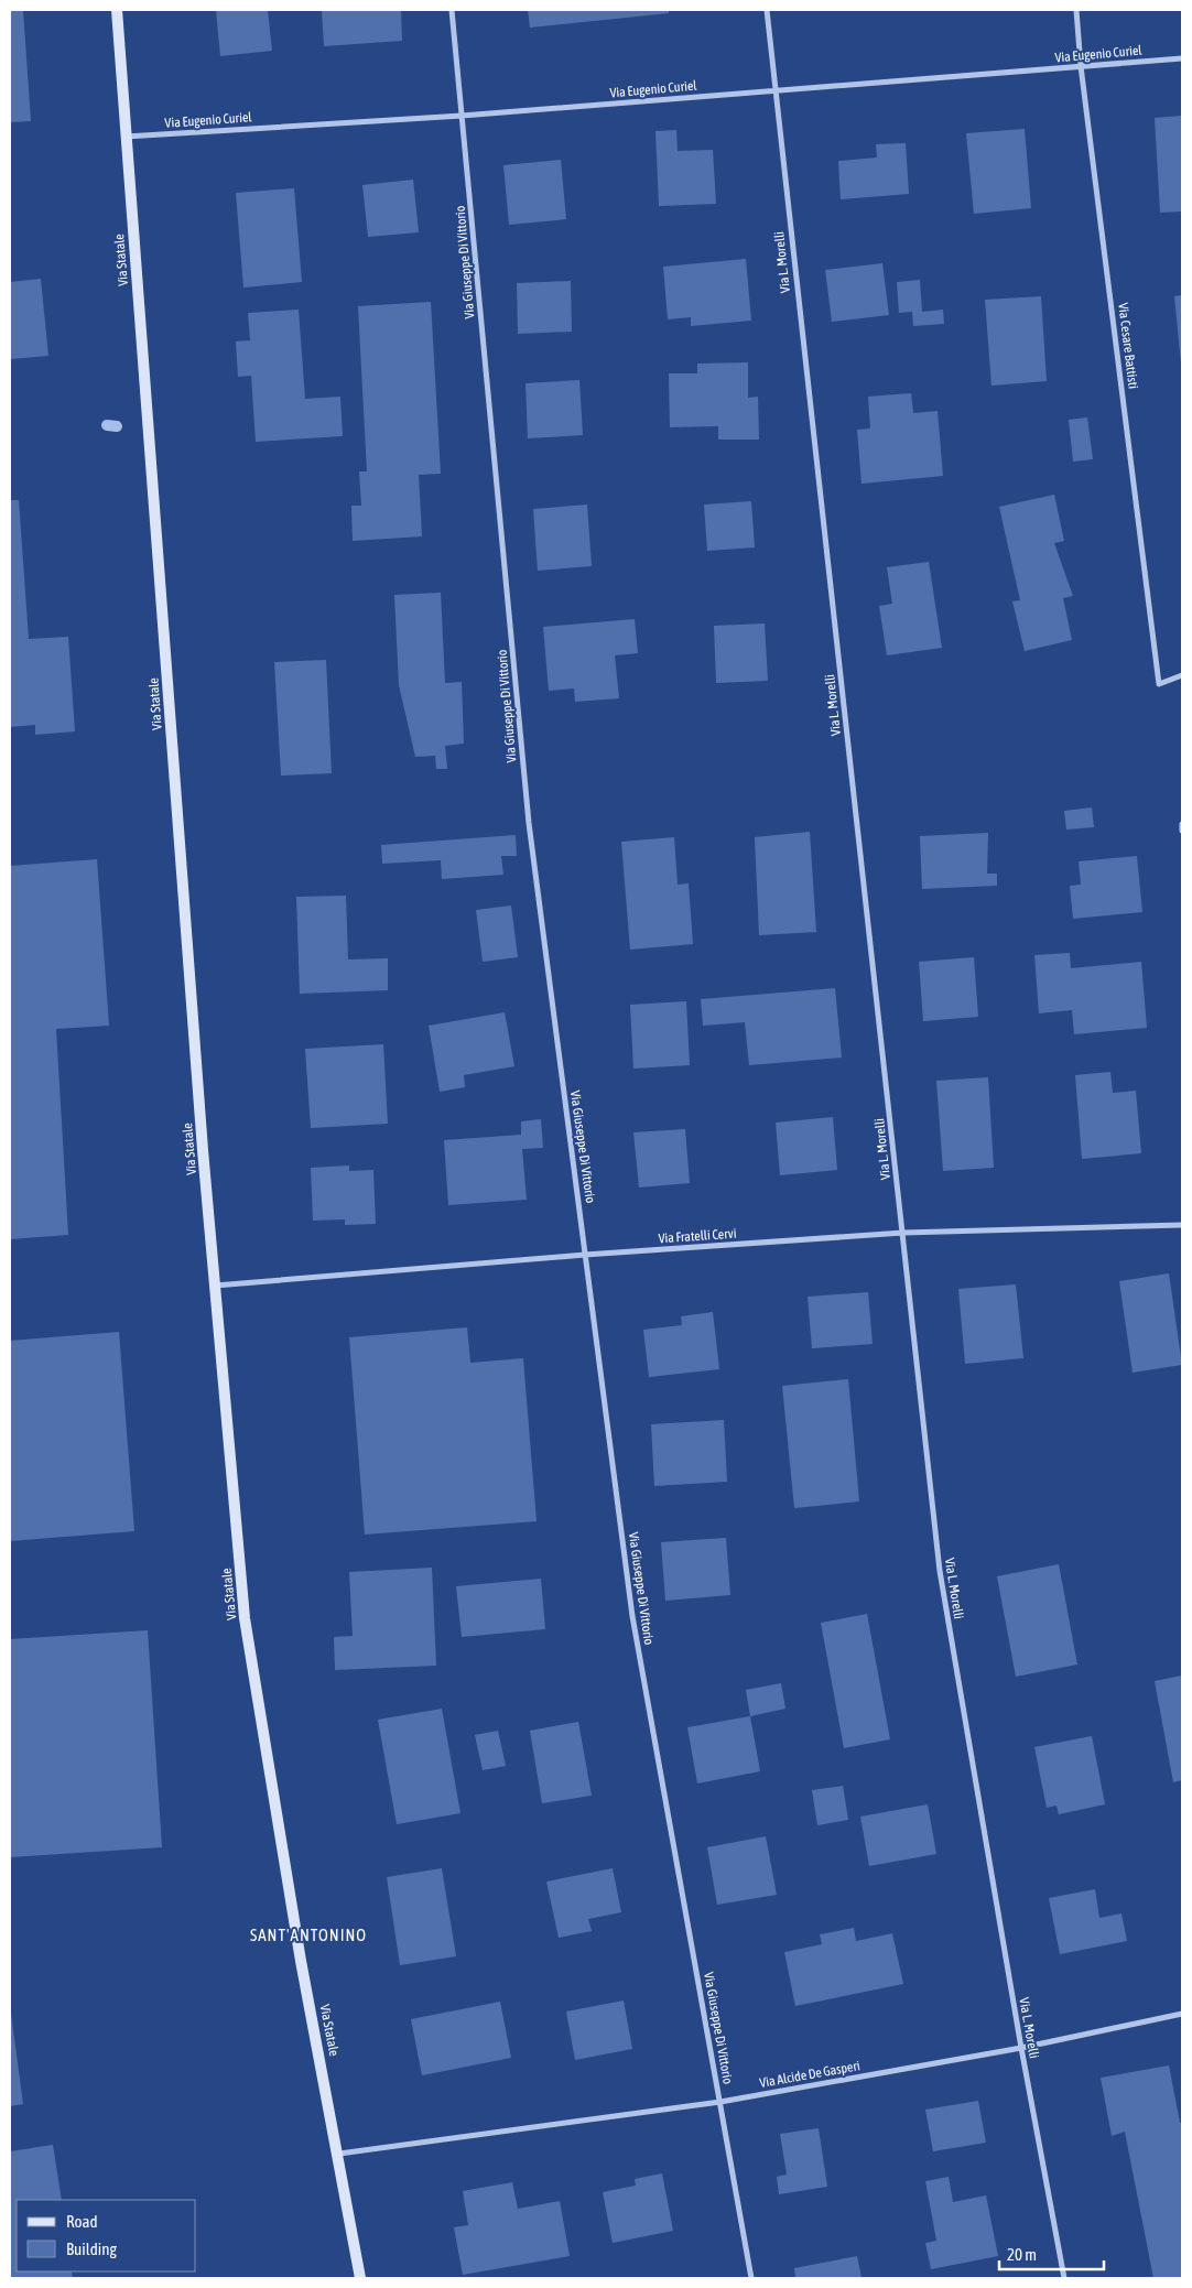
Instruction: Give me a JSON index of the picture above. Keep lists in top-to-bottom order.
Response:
{
  "streets": {
    "main road": ["Via Statale"],
    "street": [
      "Via Eugenio Curiel",
      "Via Giuseppe Di Vittorio",
      "Via L. Morelli",
      "Via Cesare Battisti",
      "Via Fratelli Cervi",
      "Via Alcide De Gasperi"
    ]
  },
  "crossings": [
    ["Via Eugenio Curiel", "Via Statale"],
    ["Via Eugenio Curiel", "Via Giuseppe Di Vittorio"],
    ["Via Eugenio Curiel", "Via L. Morelli"],
    ["Via Eugenio Curiel", "Via Cesare Battisti"],
    ["Via Statale", "Via Fratelli Cervi"],
    ["Via Statale", "Via Alcide De Gasperi"],
    ["Via Giuseppe Di Vittorio", "Via Fratelli Cervi"],
    ["Via Giuseppe Di Vittorio", "Via Alcide De Gasperi"],
    ["Via L. Morelli", "Via Fratelli Cervi"],
    ["Via L. Morelli", "Via Alcide De Gasperi"]
  ],
  "districts": ["SANT'ANTONINO"],
  "legend": ["Road", "Building"],
  "scale_bar": "20 m"
}
